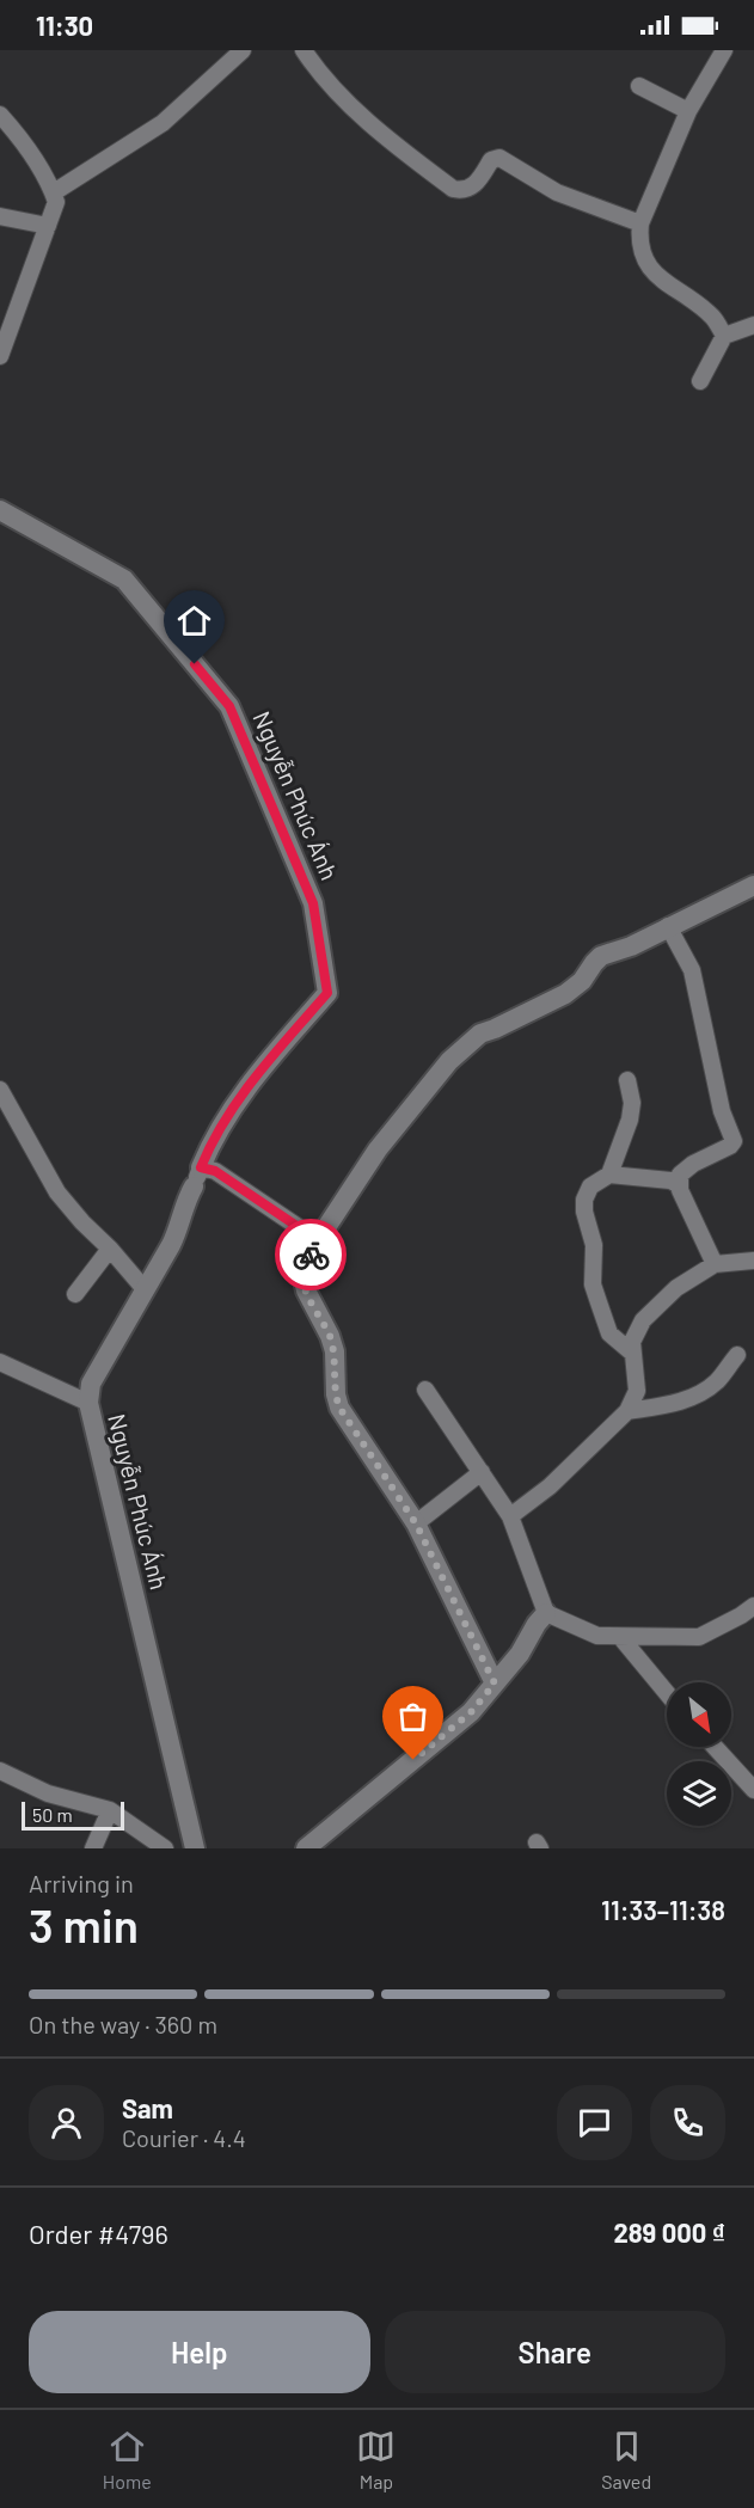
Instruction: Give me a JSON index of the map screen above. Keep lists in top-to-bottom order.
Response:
{
  "streets": {
    "street": ["Nguyễn Phúc Ánh"]
  },
  "scale_bar": "50 m",
  "north": "bottom right",
  "page": {
    "status": "11:30",
    "scale": "50 m",
    "heading": ["3 min", "Arriving in", "11:33–11:38"],
    "panel": [
      "Sam",
      "Courier · 4.4",
      "Order #4796",
      "289 000 ₫"
    ],
    "bar": "On the way · 360 m",
    "buttons": ["Help", "Share"],
    "tabs": ["Home", "Map", "Saved"]
  }
}
